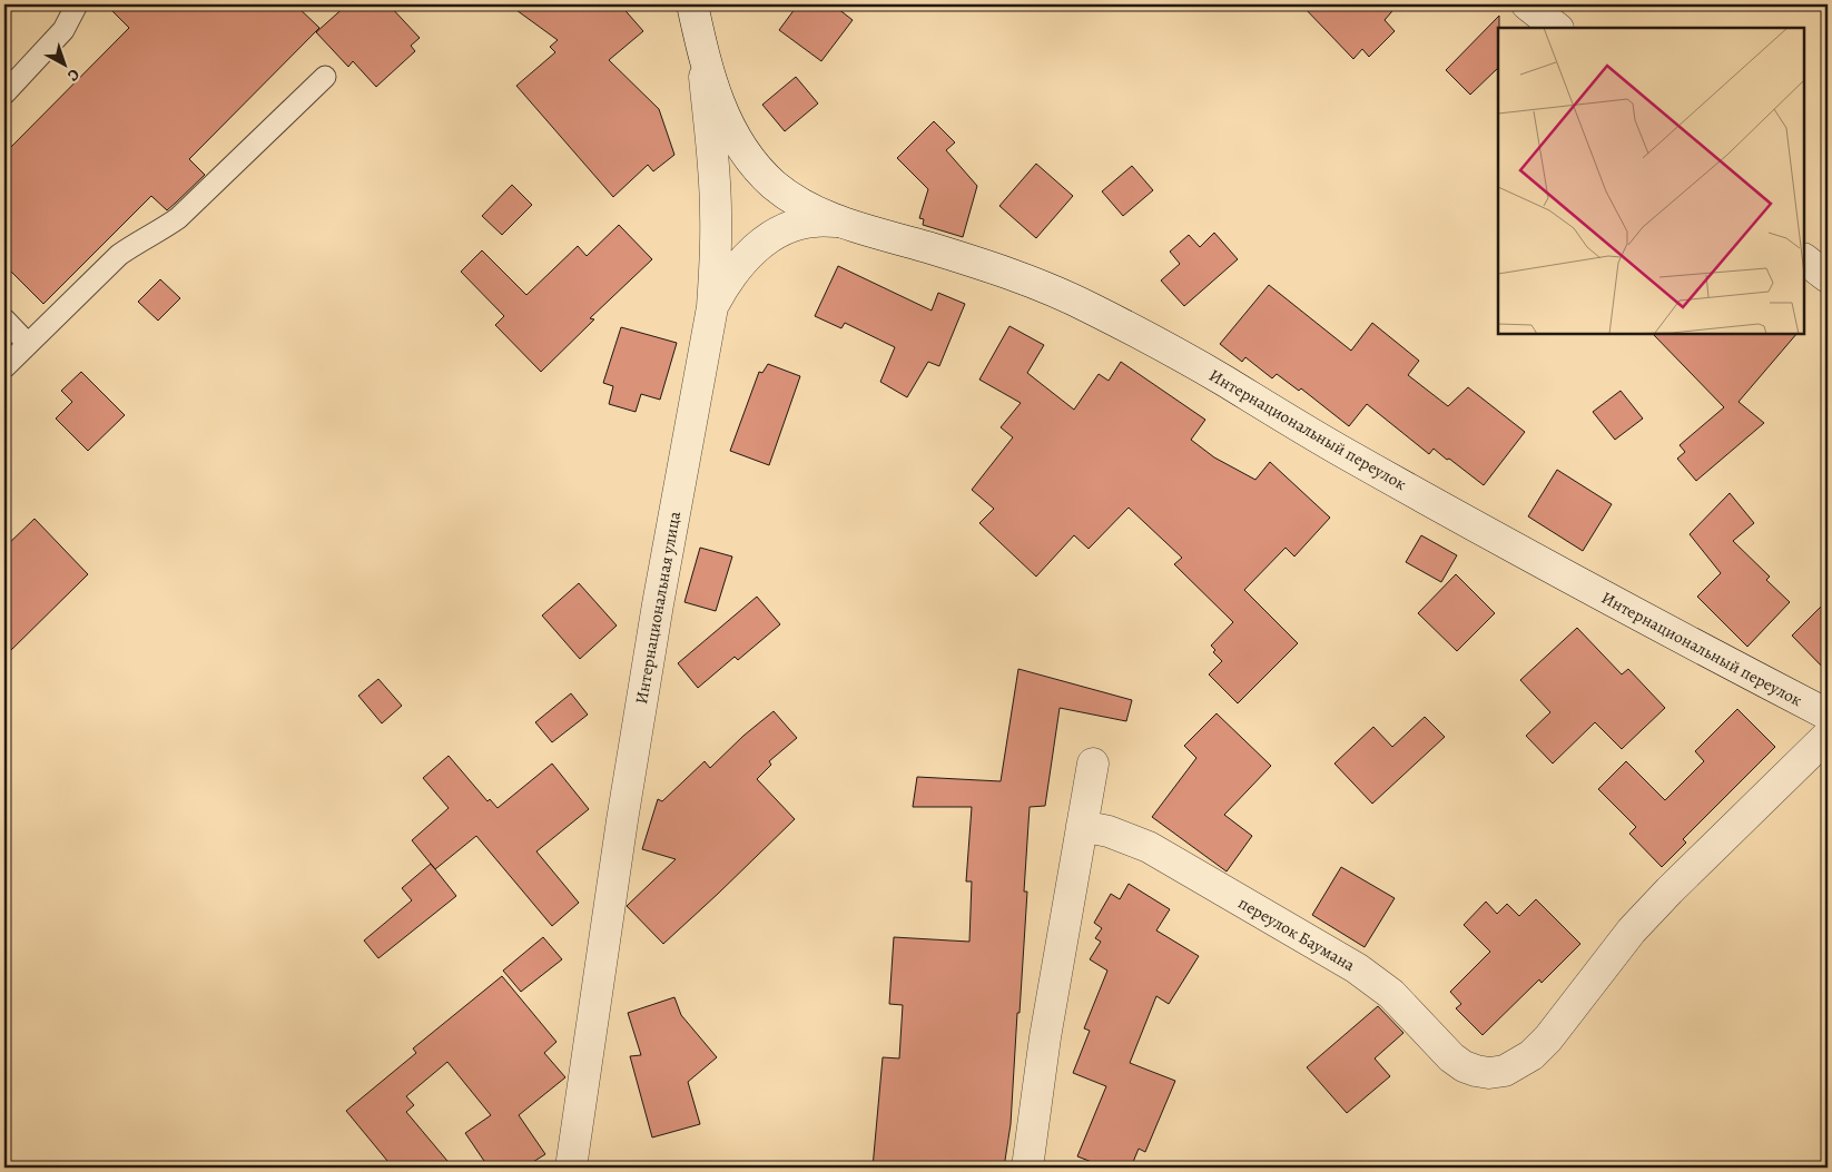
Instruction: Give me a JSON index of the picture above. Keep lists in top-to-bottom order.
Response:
{
  "streets": {
    "street": ["Интернациональный переулок", "Интернациональная улица", "переулок Баумана"]
  },
  "crossings": [
    ["Интернациональный переулок", "Интернациональная улица"]
  ],
  "north": "bottom right"
}
